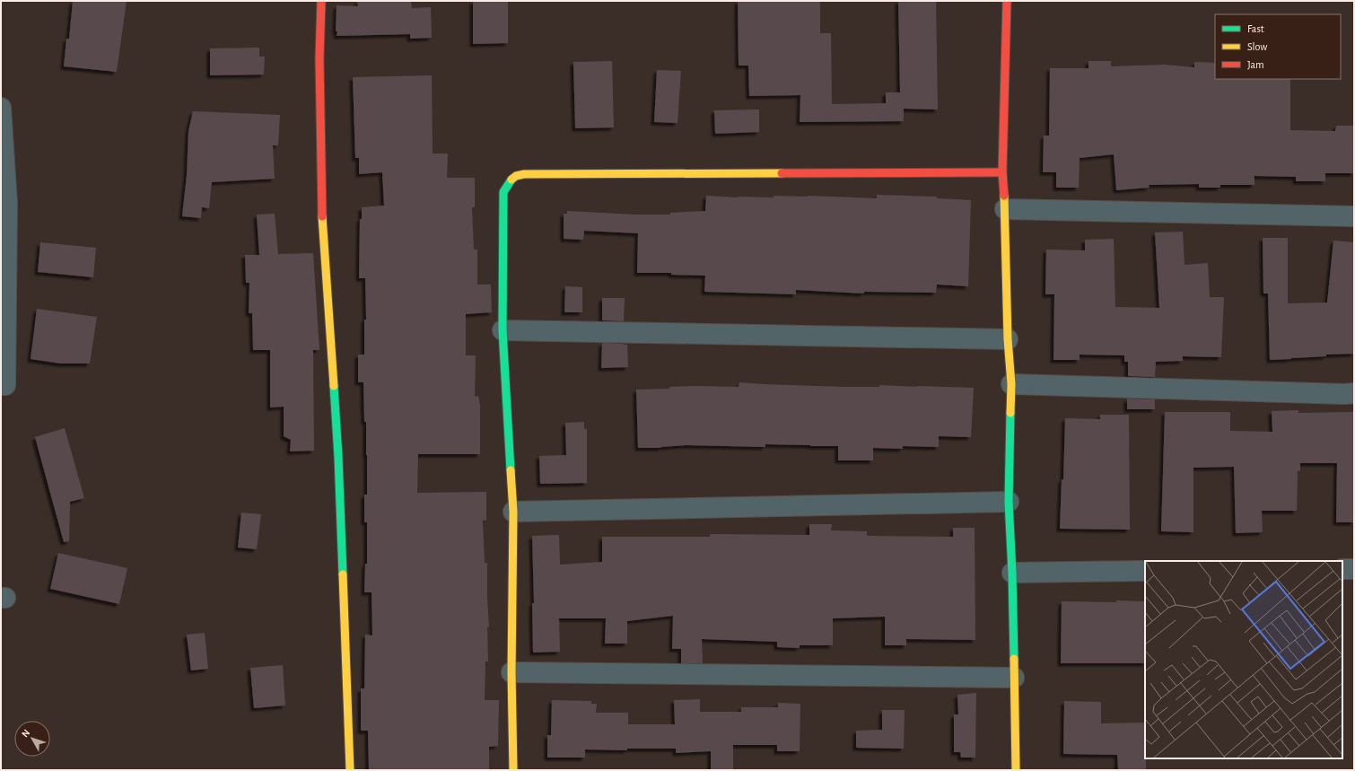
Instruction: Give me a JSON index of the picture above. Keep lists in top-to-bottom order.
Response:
{
  "legend": ["Fast", "Slow", "Jam"],
  "north": "top left"
}
